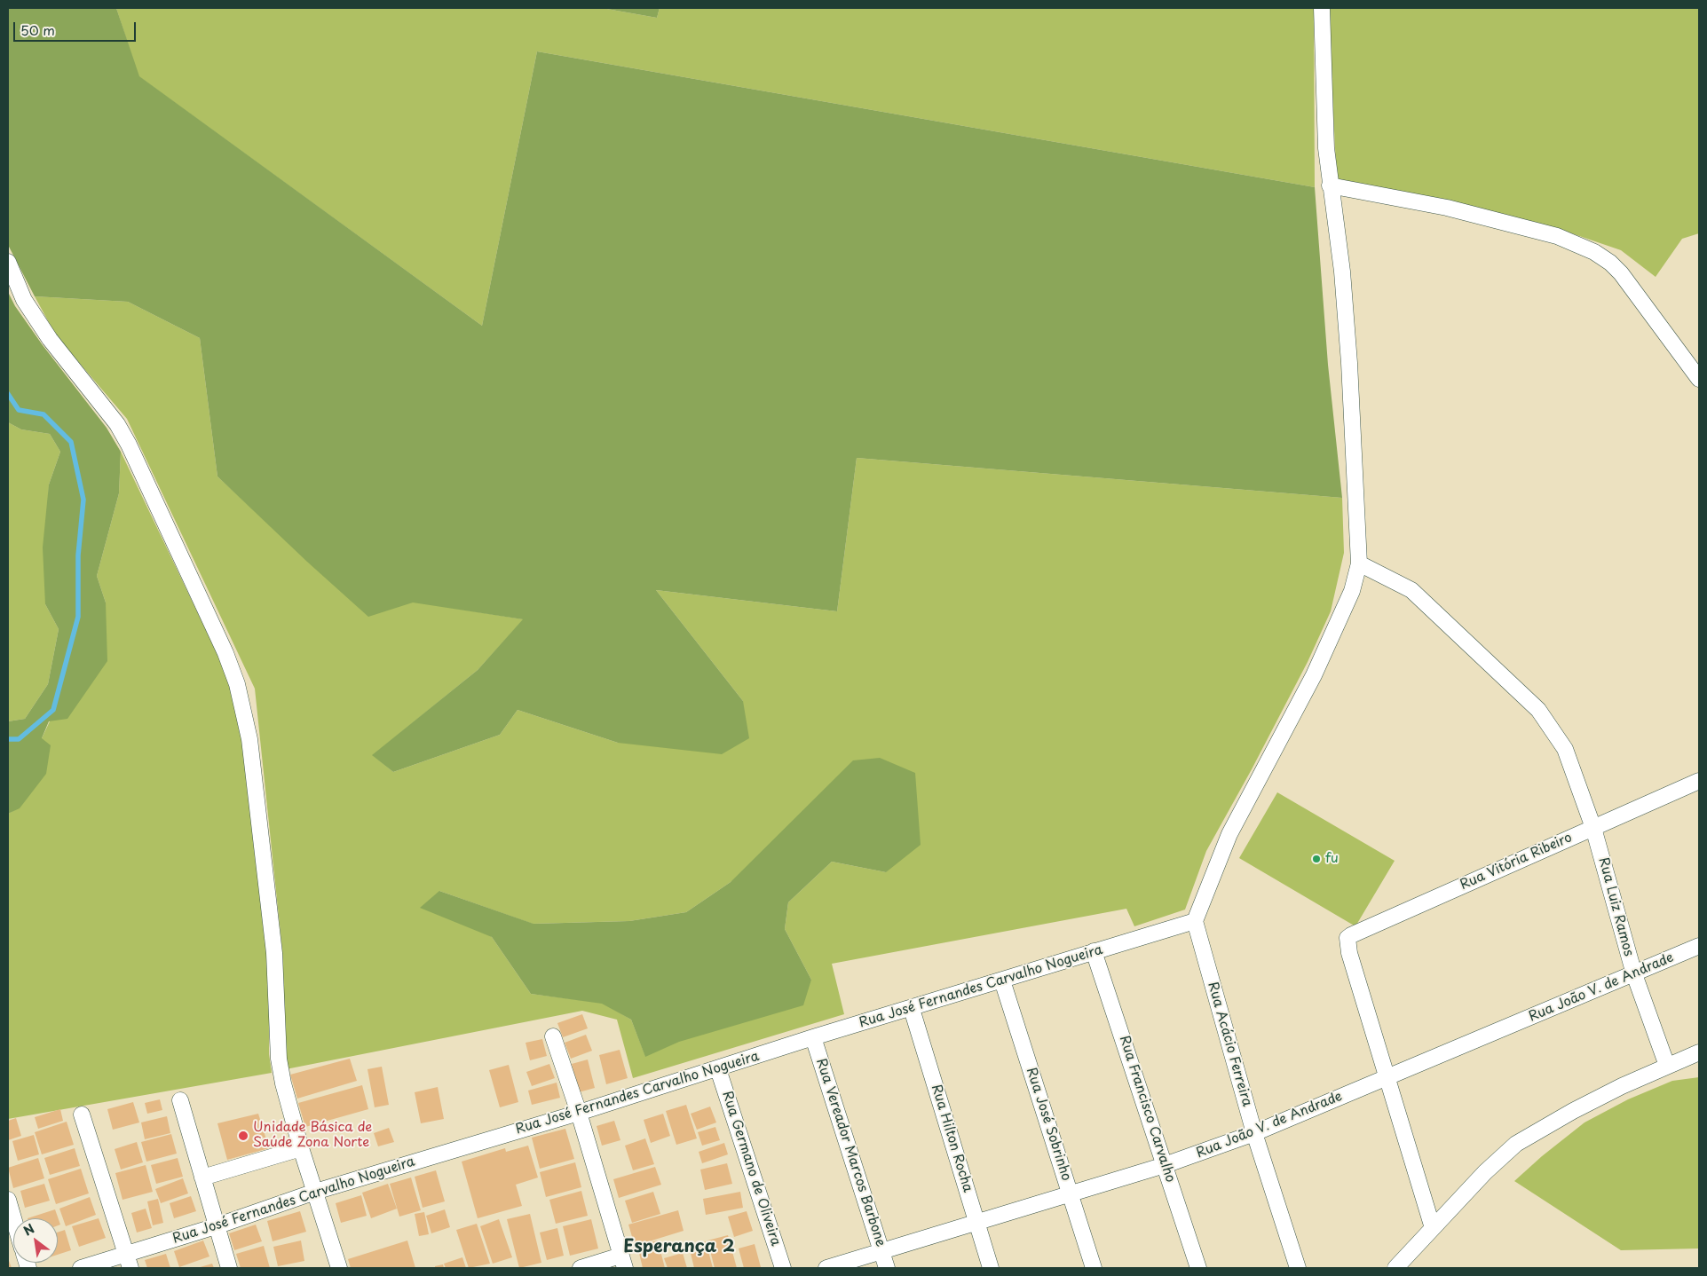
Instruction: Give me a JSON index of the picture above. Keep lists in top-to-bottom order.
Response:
{
  "streets": {
    "street": [
      "Rua Vitória Ribeiro",
      "Rua Luiz Ramos",
      "Rua José Fernandes Carvalho Nogueira",
      "Rua João V. de Andrade",
      "Rua Acácio Ferreira",
      "Rua Francisco Carvalho",
      "Rua José Sobrinho",
      "Rua Hilton Rocha",
      "Rua Vereador Marcos Barbone",
      "Rua Germano de Oliveira"
    ]
  },
  "crossings": [
    ["Rua Vitória Ribeiro", "Rua Luiz Ramos"],
    ["Rua Vitória Ribeiro", "Rua João V. de Andrade"],
    ["Rua Luiz Ramos", "Rua João V. de Andrade"],
    ["Rua José Fernandes Carvalho Nogueira", "Rua Acácio Ferreira"],
    ["Rua José Fernandes Carvalho Nogueira", "Rua Francisco Carvalho"],
    ["Rua José Fernandes Carvalho Nogueira", "Rua José Sobrinho"],
    ["Rua José Fernandes Carvalho Nogueira", "Rua Hilton Rocha"],
    ["Rua José Fernandes Carvalho Nogueira", "Rua Vereador Marcos Barbone"],
    ["Rua José Fernandes Carvalho Nogueira", "Rua Germano de Oliveira"],
    ["Rua João V. de Andrade", "Rua Acácio Ferreira"],
    ["Rua João V. de Andrade", "Rua Francisco Carvalho"],
    ["Rua João V. de Andrade", "Rua José Sobrinho"],
    ["Rua João V. de Andrade", "Rua Hilton Rocha"],
    ["Rua João V. de Andrade", "Rua Vereador Marcos Barbone"]
  ],
  "districts": ["Esperança 2"],
  "places": ["fu", "Unidade Básica de Saúde Zona Norte"],
  "scale_bar": "50 m",
  "north": "top left"
}
